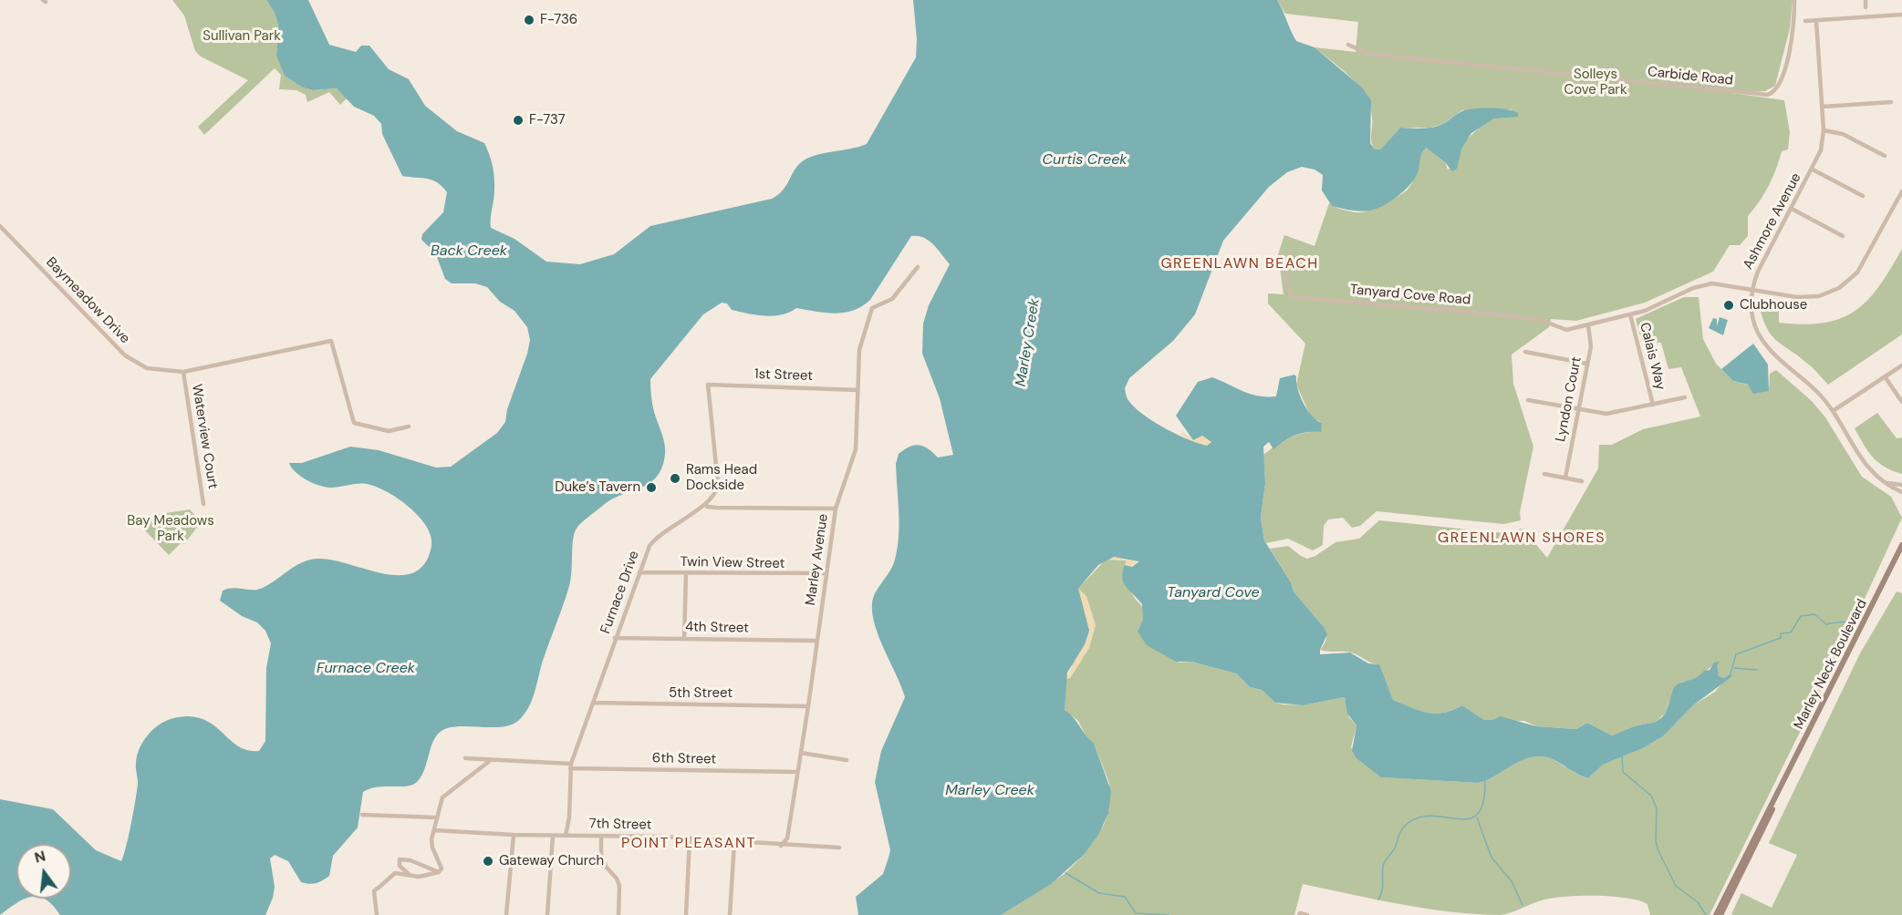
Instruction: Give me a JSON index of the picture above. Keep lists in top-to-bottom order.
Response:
{
  "streets": {
    "main road": ["Marley Neck Boulevard"],
    "street": [
      "Carbide Road",
      "Ashmore Avenue",
      "Tanyard Cove Road",
      "Baymeadow Drive",
      "Calais Way",
      "1st Street",
      "Lyndon Court",
      "Waterview Court",
      "Marley Avenue",
      "Twin View Street",
      "Furnace Drive",
      "4th Street",
      "5th Street",
      "6th Street",
      "7th Street"
    ]
  },
  "crossings": [
    ["Tanyard Cove Road", "Lyndon Court"],
    ["Baymeadow Drive", "Waterview Court"],
    ["1st Street", "Marley Avenue"],
    ["1st Street", "Furnace Drive"],
    ["Marley Avenue", "Twin View Street"],
    ["Marley Avenue", "4th Street"],
    ["Marley Avenue", "5th Street"],
    ["Marley Avenue", "6th Street"],
    ["Marley Avenue", "7th Street"],
    ["Twin View Street", "Furnace Drive"],
    ["Furnace Drive", "4th Street"],
    ["Furnace Drive", "5th Street"],
    ["Furnace Drive", "6th Street"],
    ["Furnace Drive", "7th Street"]
  ],
  "districts": ["GREENLAWN BEACH", "GREENLAWN SHORES", "POINT PLEASANT"],
  "water": [
    "Curtis Creek",
    "Back Creek",
    "Marley Creek",
    "Tanyard Cove",
    "Furnace Creek"
  ],
  "parks": ["Sullivan Park", "Solleys Cove Park", "Bay Meadows Park"],
  "places": [
    "F-736",
    "F-737",
    "Clubhouse",
    "Rams Head Dockside",
    "Duke’s Tavern",
    "Gateway Church"
  ],
  "north": "top"
}
